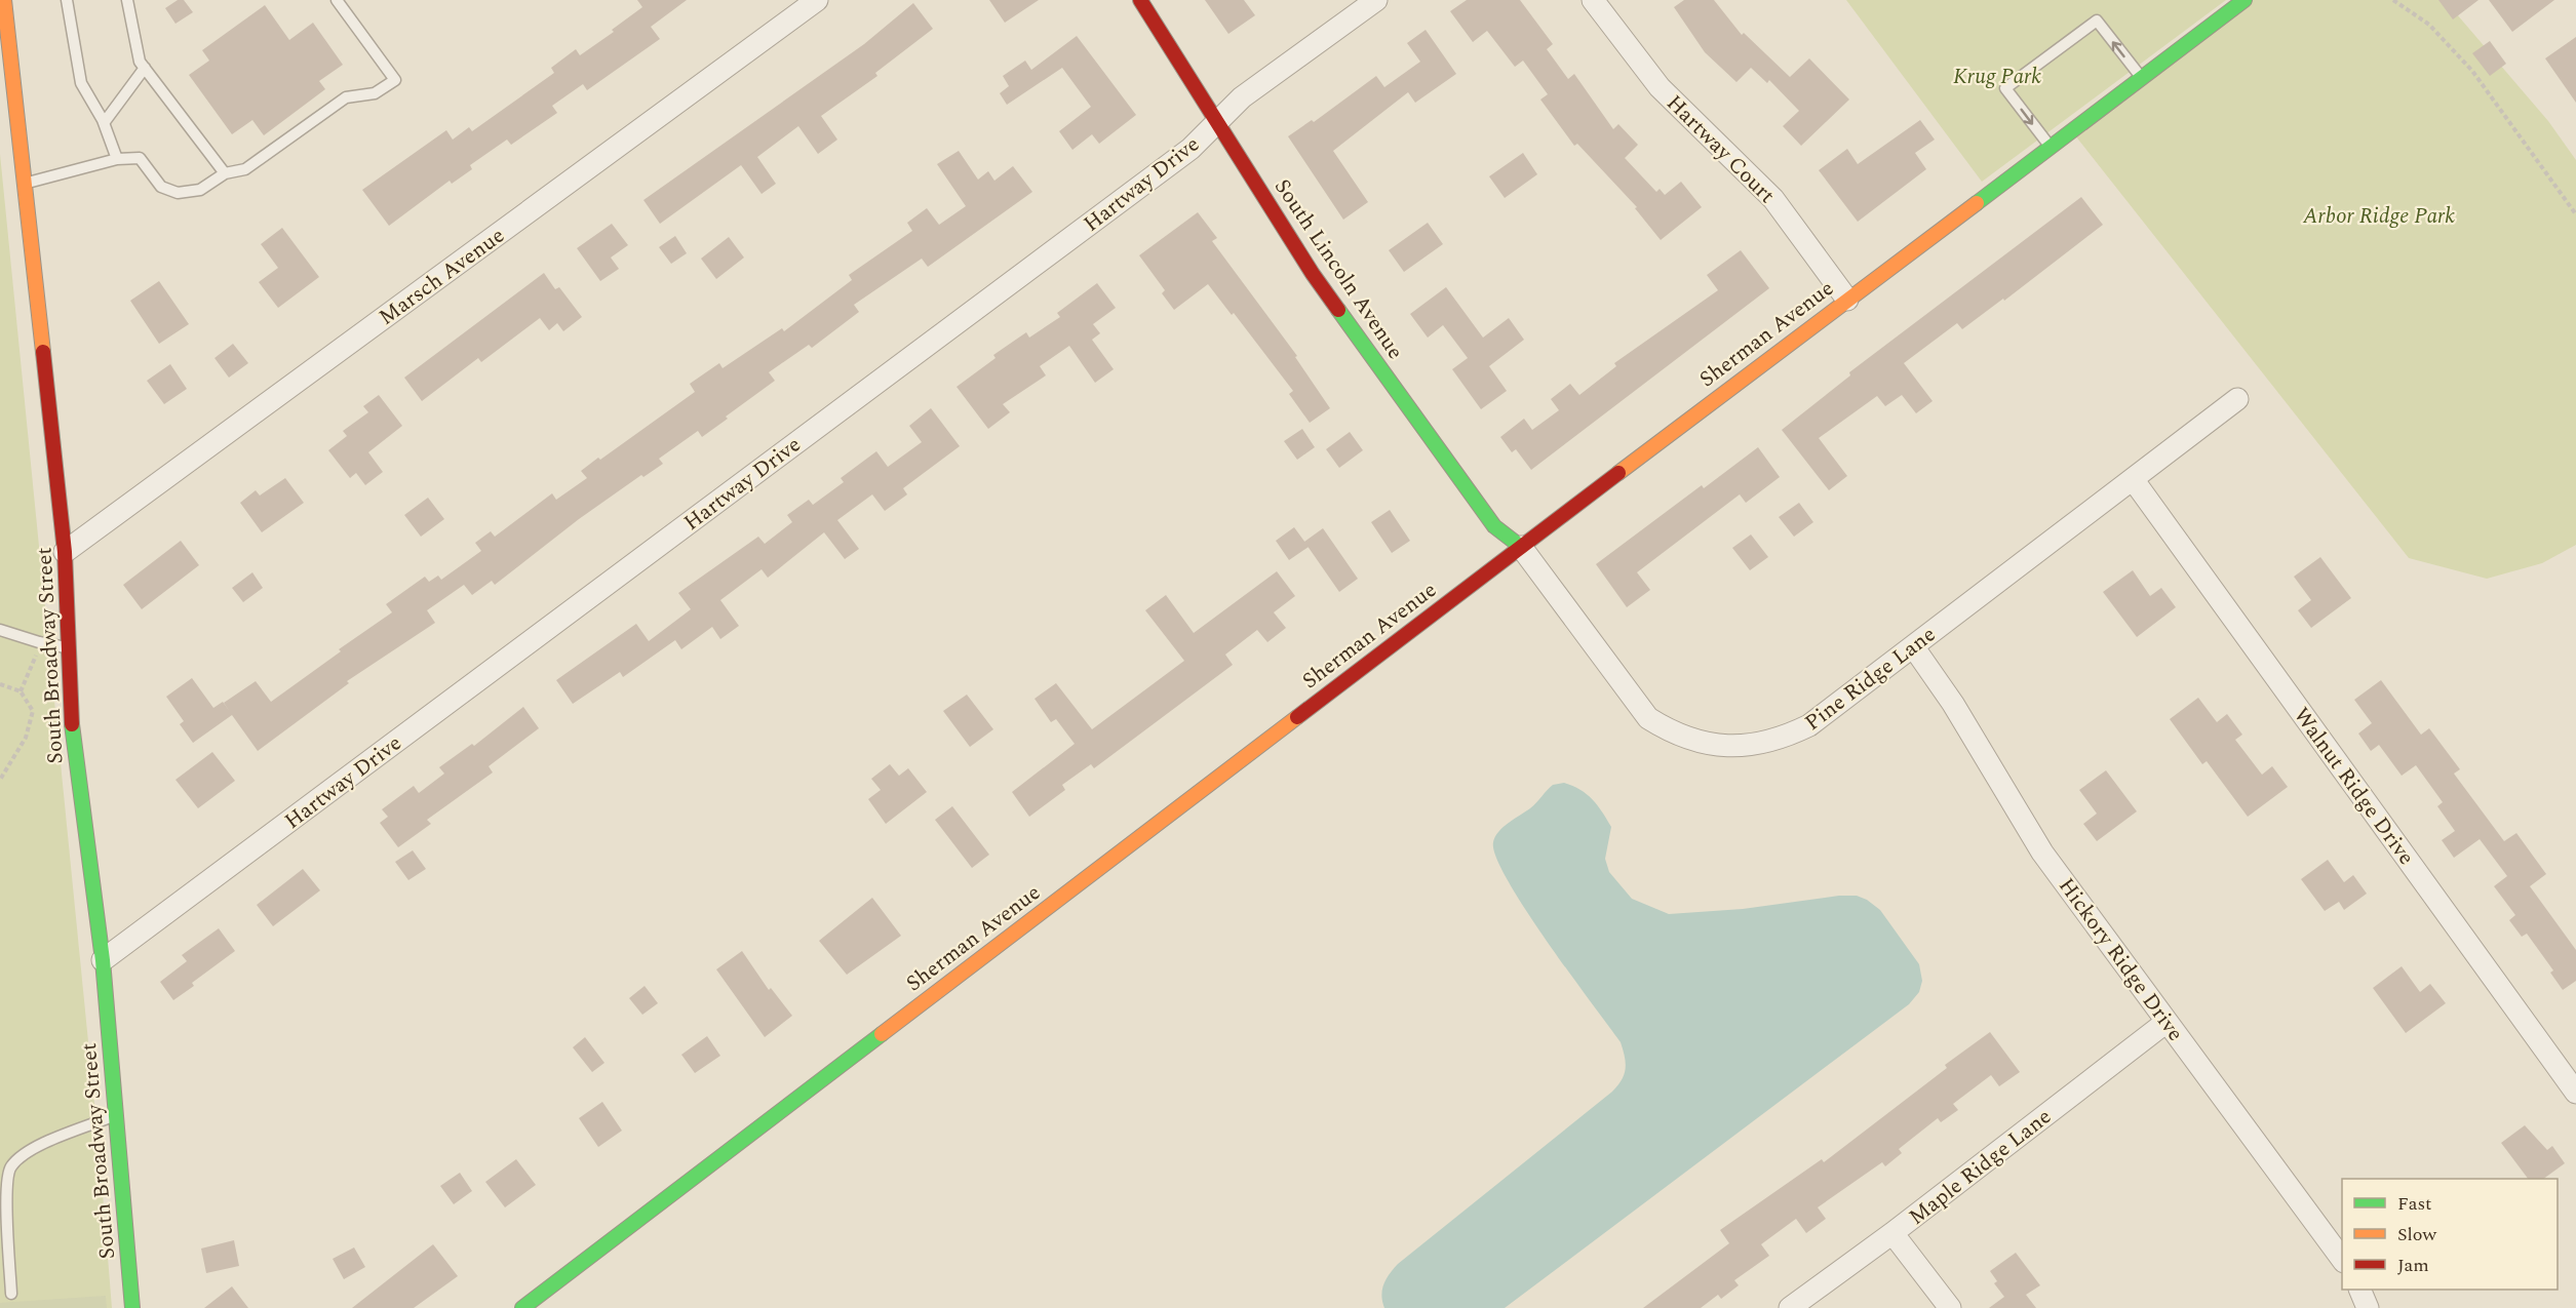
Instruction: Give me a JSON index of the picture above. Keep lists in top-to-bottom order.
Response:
{
  "streets": {
    "street": [
      "Hartway Court",
      "Hartway Drive",
      "South Lincoln Avenue",
      "Marsch Avenue",
      "Sherman Avenue",
      "South Broadway Street",
      "Pine Ridge Lane",
      "Walnut Ridge Drive",
      "Hickory Ridge Drive",
      "Maple Ridge Lane"
    ]
  },
  "crossings": [
    ["Hartway Court", "Sherman Avenue"],
    ["Hartway Drive", "South Lincoln Avenue"],
    ["Hartway Drive", "South Broadway Street"],
    ["South Lincoln Avenue", "Sherman Avenue"],
    ["South Lincoln Avenue", "Pine Ridge Lane"],
    ["Marsch Avenue", "South Broadway Street"],
    ["Sherman Avenue", "Pine Ridge Lane"],
    ["Pine Ridge Lane", "Walnut Ridge Drive"],
    ["Pine Ridge Lane", "Hickory Ridge Drive"],
    ["Hickory Ridge Drive", "Maple Ridge Lane"]
  ],
  "parks": ["Krug Park", "Arbor Ridge Park"],
  "legend": ["Fast", "Slow", "Jam"]
}
